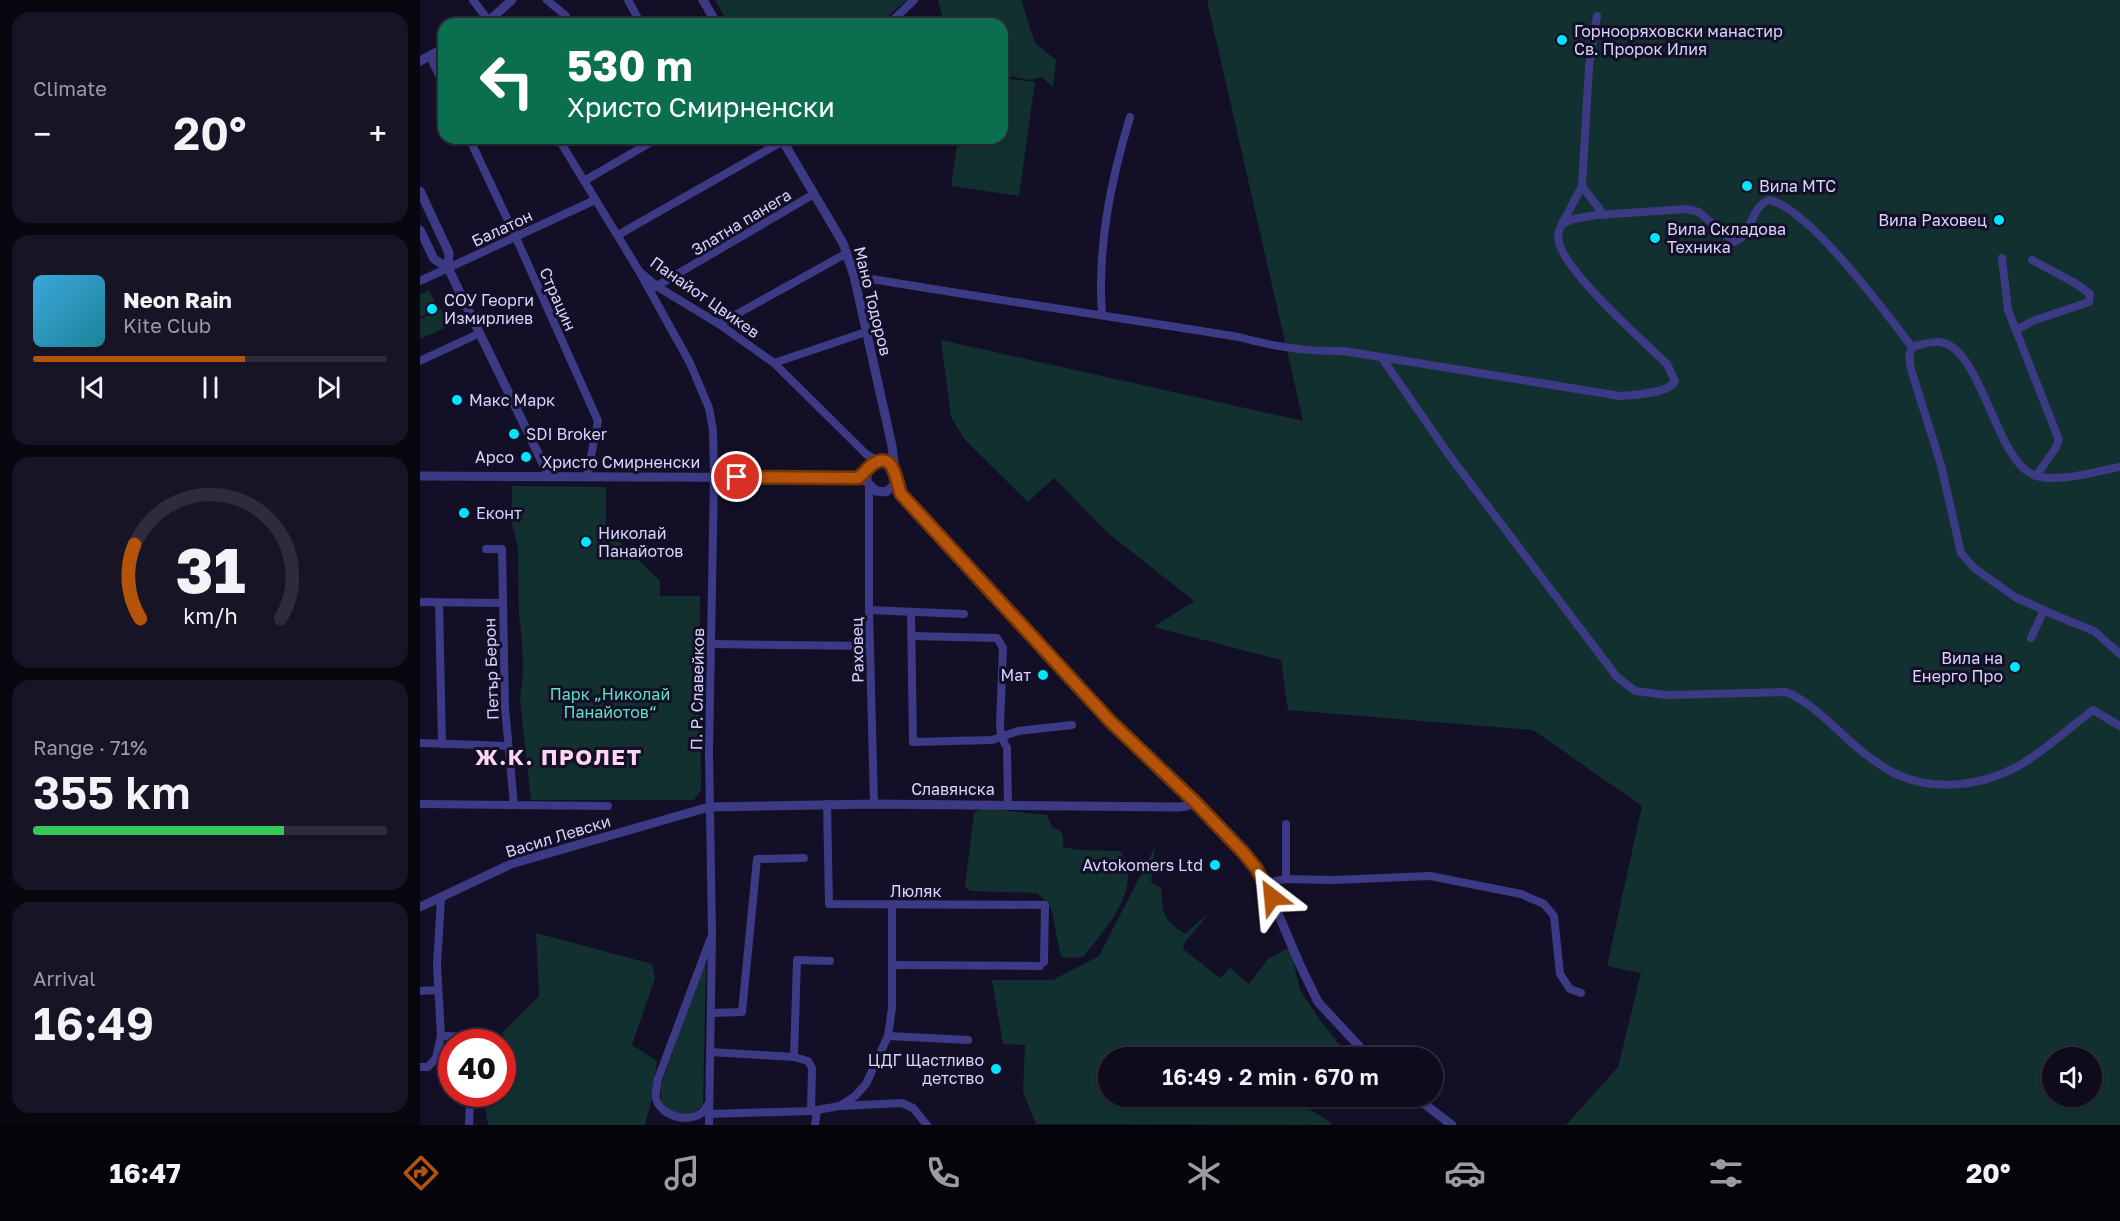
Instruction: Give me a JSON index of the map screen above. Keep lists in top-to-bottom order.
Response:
{
  "streets": {
    "street": [
      "Златна панега",
      "Балатон",
      "Панайот Цвикев",
      "Страцин",
      "Мано Тодоров",
      "Христо Смирненски",
      "Раховец",
      "Петър Берон",
      "П. Р. Славейков",
      "Славянска",
      "Васил Левски",
      "Люляк"
    ]
  },
  "crossings": [
    ["Златна панега", "Панайот Цвикев"],
    ["Златна панега", "Мано Тодоров"],
    ["Златна панега", "П. Р. Славейков"],
    ["Балатон", "Панайот Цвикев"],
    ["Балатон", "Страцин"],
    ["Панайот Цвикев", "П. Р. Славейков"],
    ["Страцин", "Христо Смирненски"],
    ["Христо Смирненски", "Раховец"],
    ["Христо Смирненски", "П. Р. Славейков"],
    ["Раховец", "Славянска"],
    ["П. Р. Славейков", "Славянска"],
    ["П. Р. Славейков", "Васил Левски"],
    ["Славянска", "Васил Левски"],
    ["Славянска", "Люляк"]
  ],
  "districts": ["Ж.К. ПРОЛЕТ"],
  "parks": ["Парк „Николай Панайотов“"],
  "places": [
    "Горнооряховски манастир Св. Пророк Илия",
    "Вила МТС",
    "Вила Раховец",
    "Вила Складова Техника",
    "СОУ Георги Измирлиев",
    "Макс Марк",
    "SDI Broker",
    "Арсо",
    "Еконт",
    "Николай Панайотов",
    "Вила на Енерго Про",
    "Мат",
    "Avtokomers Ltd",
    "ЦДГ Щастливо детство"
  ],
  "page": {
    "tile": [
      "Climate",
      ["Range · 71%", "355 km"],
      ["Arrival", "16:49"]
    ],
    "turn": ["530 m", "Христо Смирненски"],
    "heat": ["−", "20°", "+"],
    "song": ["Neon Rain", "Kite Club"],
    "limit": "40",
    "trip": "16:49 · 2 min · 670 m",
    "tabs": ["16:47", "20°"],
    "gauge": ["31", "km/h"]
  }
}
